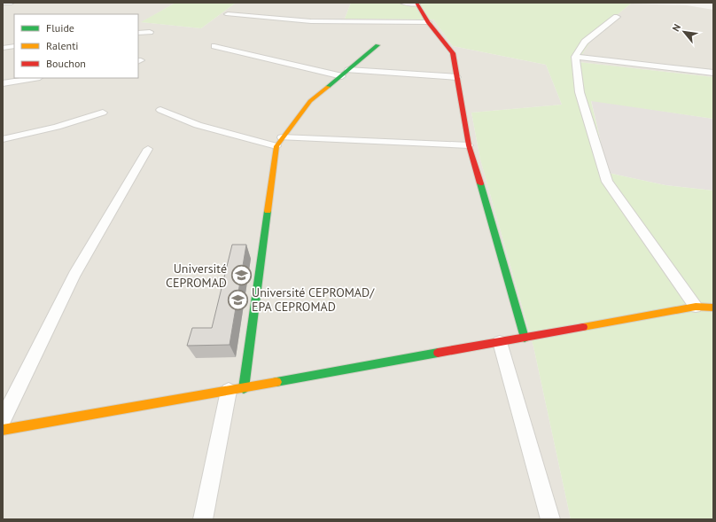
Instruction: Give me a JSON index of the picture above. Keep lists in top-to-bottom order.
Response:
{
  "places": {
    "school or university": ["Université CEPROMAD", "Université CEPROMAD/ EPA CEPROMAD"]
  },
  "legend": ["Fluide", "Ralenti", "Bouchon"],
  "north": "top left"
}
